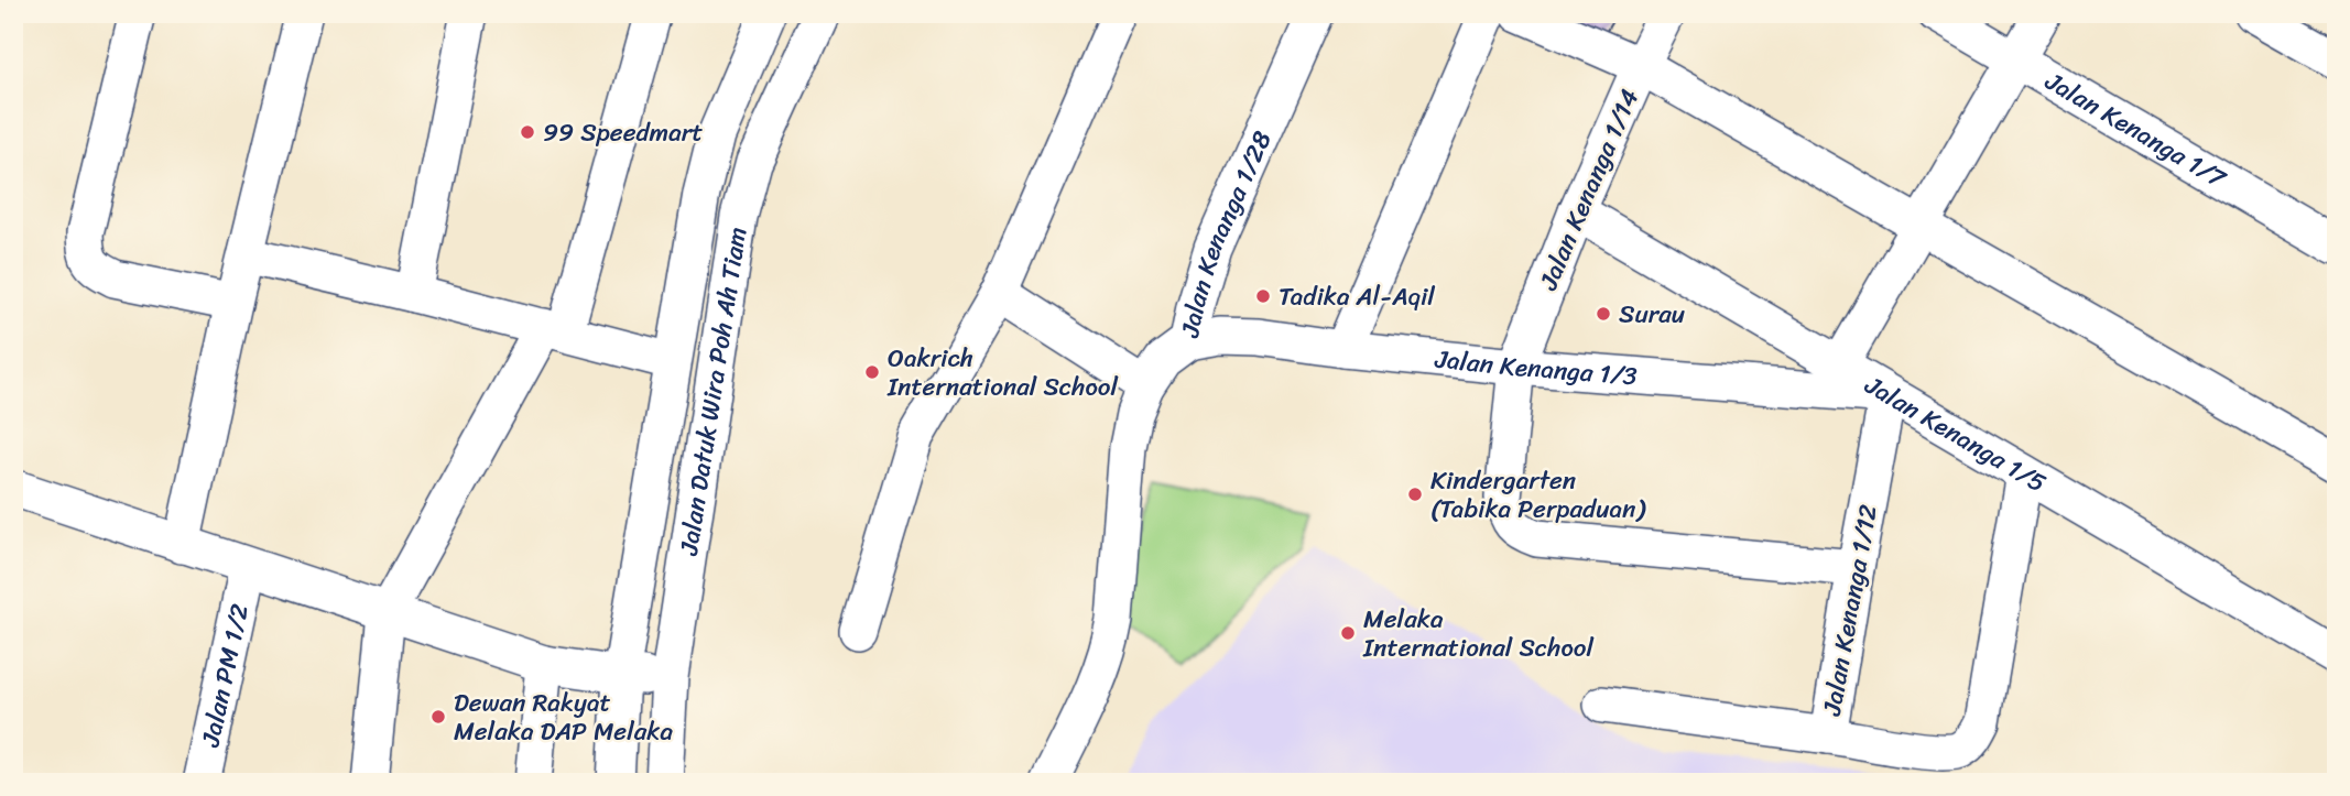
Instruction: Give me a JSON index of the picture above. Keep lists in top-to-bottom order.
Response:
{
  "streets": {
    "street": [
      "Jalan Kenanga 1/7",
      "Jalan Kenanga 1/14",
      "Jalan Kenanga 1/28",
      "Jalan Kenanga 1/3",
      "Jalan Datuk Wira Poh Ah Tiam",
      "Jalan Kenanga 1/5",
      "Jalan Kenanga 1/12",
      "Jalan PM 1/2"
    ]
  },
  "crossings": [
    ["Jalan Kenanga 1/14", "Jalan Kenanga 1/3"],
    ["Jalan Kenanga 1/14", "Jalan Kenanga 1/5"],
    ["Jalan Kenanga 1/14", "Jalan Kenanga 1/12"],
    ["Jalan Kenanga 1/28", "Jalan Kenanga 1/3"],
    ["Jalan Kenanga 1/3", "Jalan Kenanga 1/5"],
    ["Jalan Kenanga 1/3", "Jalan Kenanga 1/12"],
    ["Jalan Kenanga 1/5", "Jalan Kenanga 1/12"]
  ],
  "places": [
    "99 Speedmart",
    "Tadika Al-Aqil",
    "Surau",
    "Oakrich International School",
    "Kindergarten (Tabika Perpaduan)",
    "Melaka International School",
    "Dewan Rakyat Melaka DAP Melaka"
  ]
}
